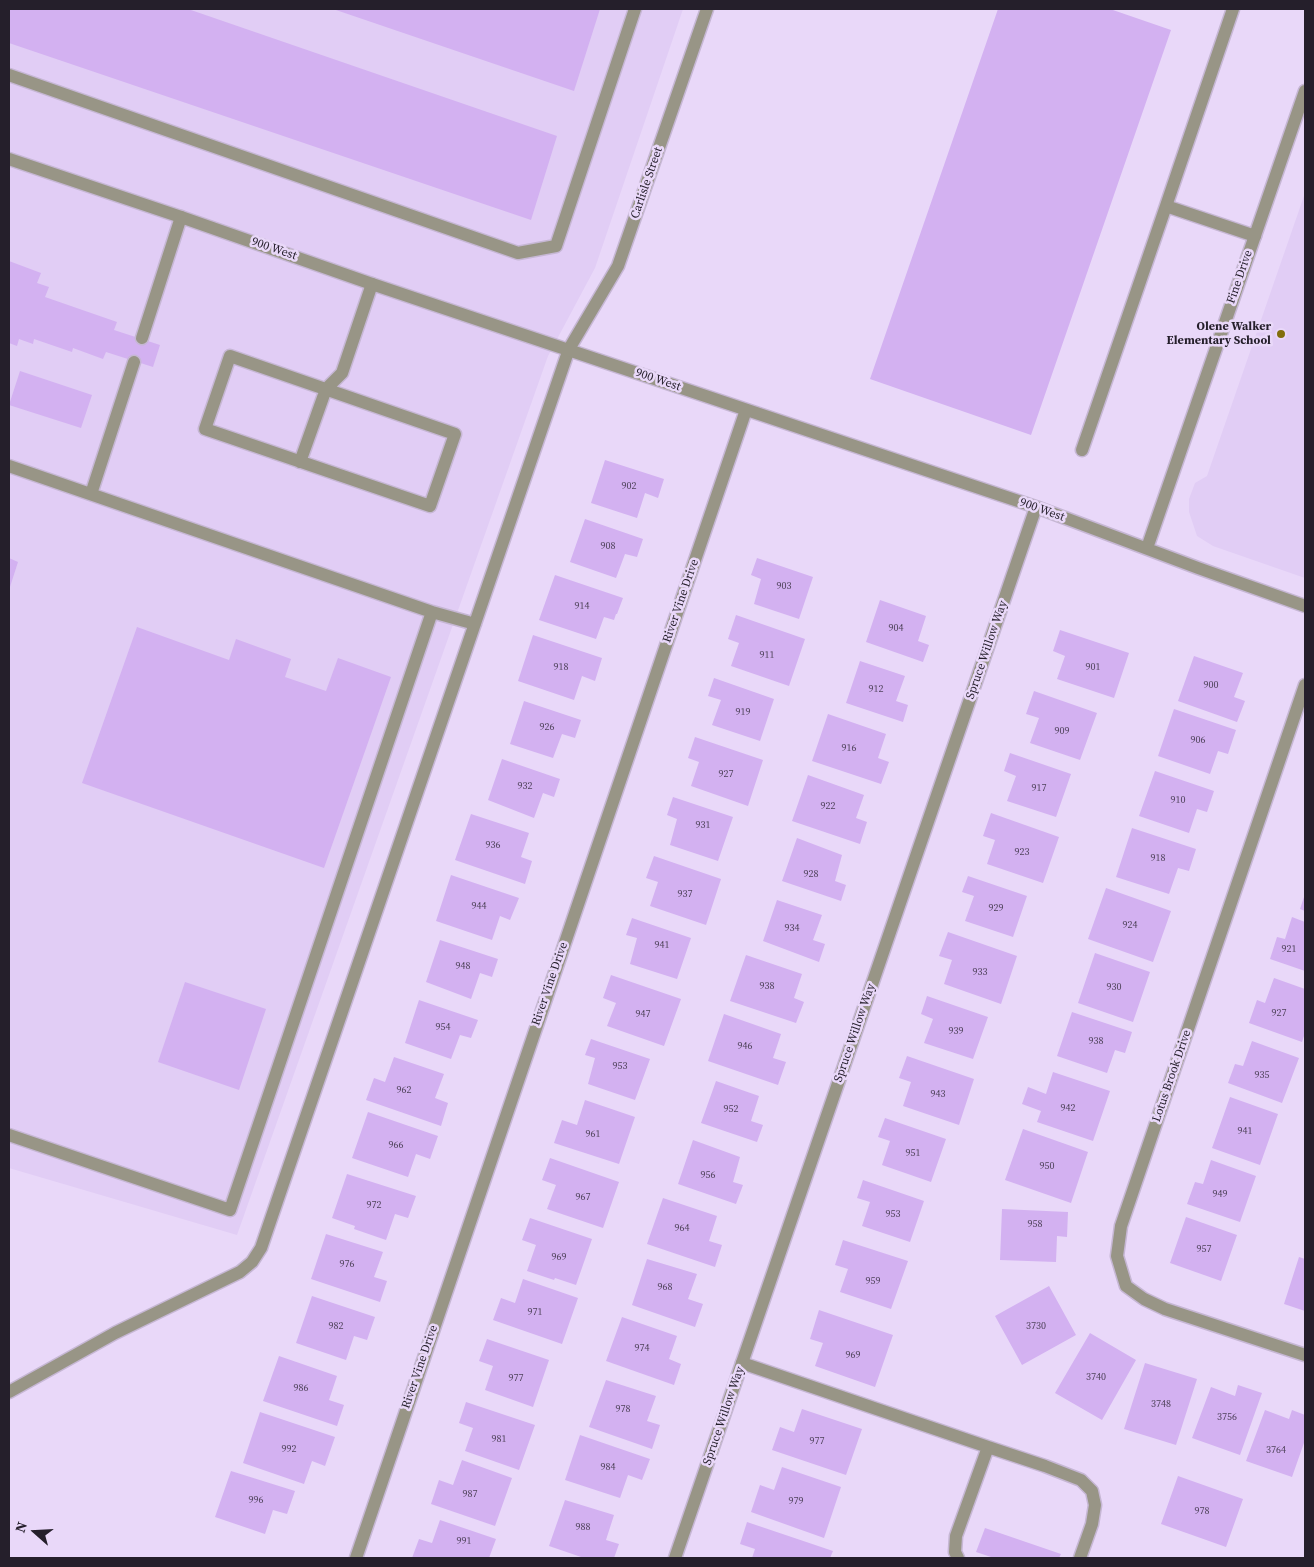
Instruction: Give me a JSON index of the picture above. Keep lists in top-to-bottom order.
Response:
{
  "streets": {
    "street": [
      "Carlisle Street",
      "900 West",
      "Fine Drive",
      "River Vine Drive",
      "Spruce Willow Way",
      "Lotus Brook Drive"
    ]
  },
  "crossings": [
    ["Carlisle Street", "900 West"],
    ["900 West", "Fine Drive"],
    ["900 West", "River Vine Drive"],
    ["900 West", "Spruce Willow Way"]
  ],
  "places": ["Olene Walker Elementary School"],
  "house_numbers": [
    "902",
    "908",
    "903",
    "914",
    "904",
    "911",
    "918",
    "901",
    "900",
    "912",
    "919",
    "926",
    "909",
    "906",
    "916",
    "927",
    "932",
    "917",
    "910",
    "922",
    "931",
    "936",
    "923",
    "918",
    "928",
    "937",
    "944",
    "929",
    "924",
    "934",
    "941",
    "921",
    "948",
    "933",
    "938",
    "930",
    "927",
    "947",
    "954",
    "939",
    "938",
    "946",
    "953",
    "935",
    "962",
    "943",
    "942",
    "952",
    "941",
    "961",
    "966",
    "951",
    "950",
    "956",
    "949",
    "967",
    "972",
    "953",
    "958",
    "964",
    "957",
    "969",
    "976",
    "959",
    "968",
    "971",
    "982",
    "3730",
    "974",
    "969",
    "3740",
    "977",
    "986",
    "3748",
    "978",
    "3756",
    "981",
    "977",
    "992",
    "3764",
    "984",
    "987",
    "996",
    "979",
    "978",
    "988",
    "991"
  ],
  "north": "left"
}
